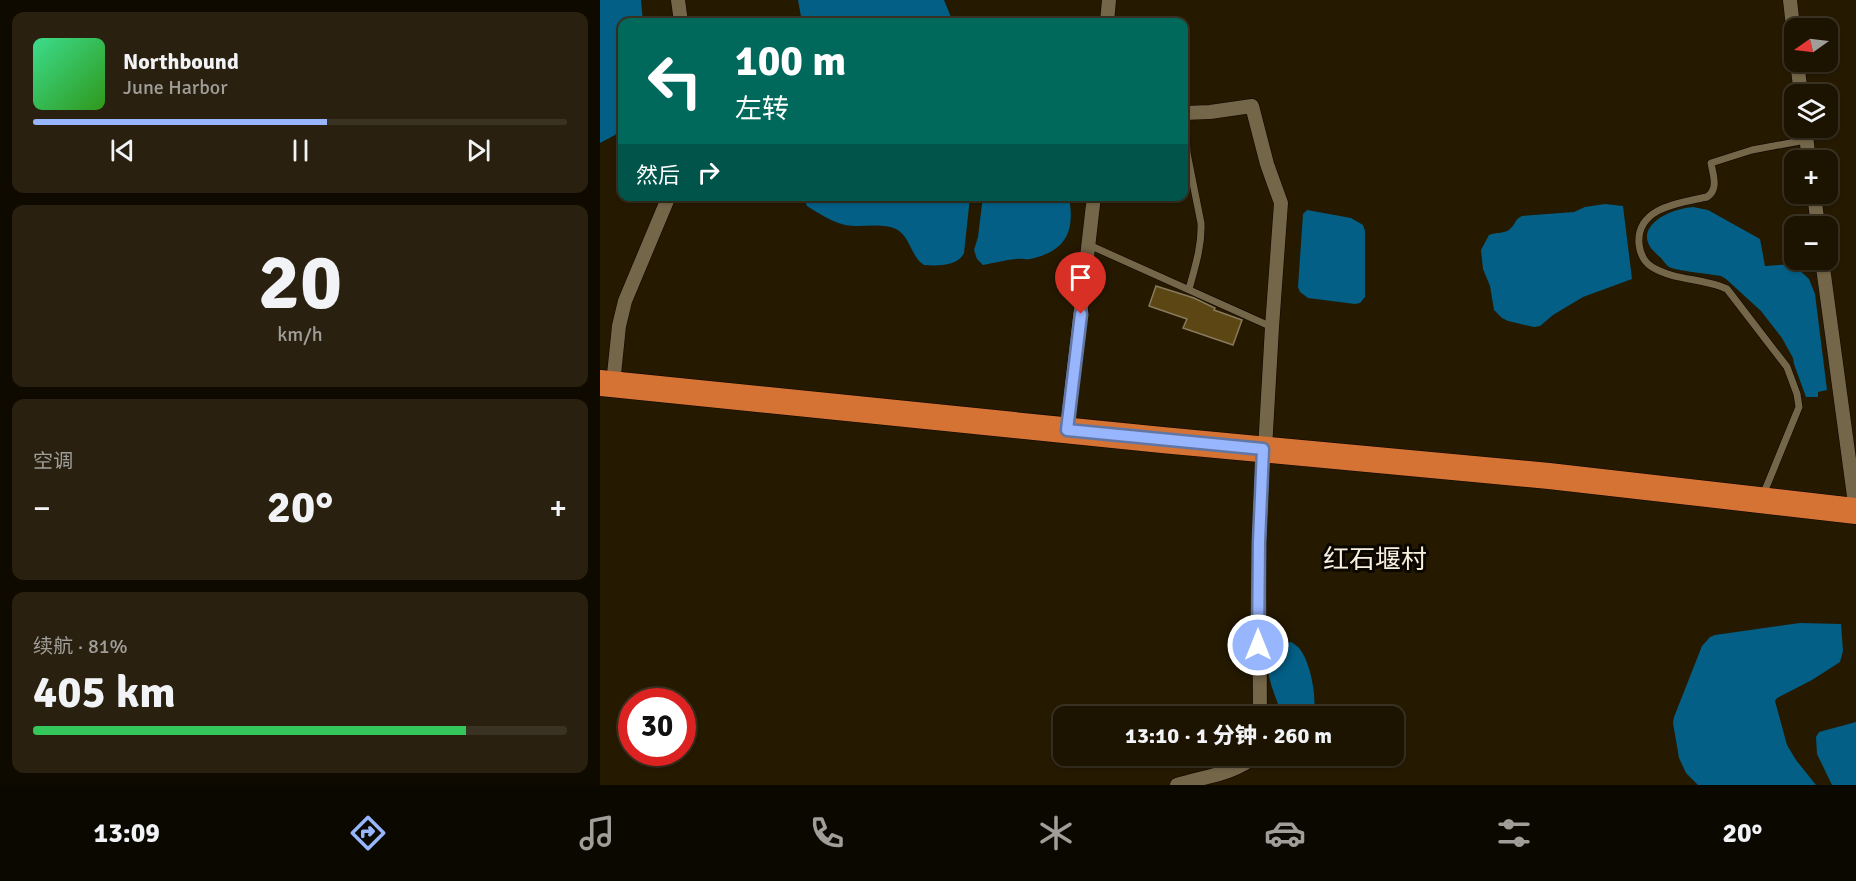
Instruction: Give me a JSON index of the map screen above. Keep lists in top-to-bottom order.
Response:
{
  "districts": ["红石堰村"],
  "north": "left",
  "page": {
    "map_buttons": ["+", "−"],
    "turn": ["100 m", "左转"],
    "song": ["Northbound", "June Harbor"],
    "then": "然后",
    "tile": [
      ["20", "km/h"],
      "空调",
      ["续航 · 81%", "405 km"]
    ],
    "heat": ["−", "20°", "+"],
    "limit": "30",
    "trip": "13:10 · 1 分钟 · 260 m",
    "tabs": ["13:09", "20°"]
  }
}
